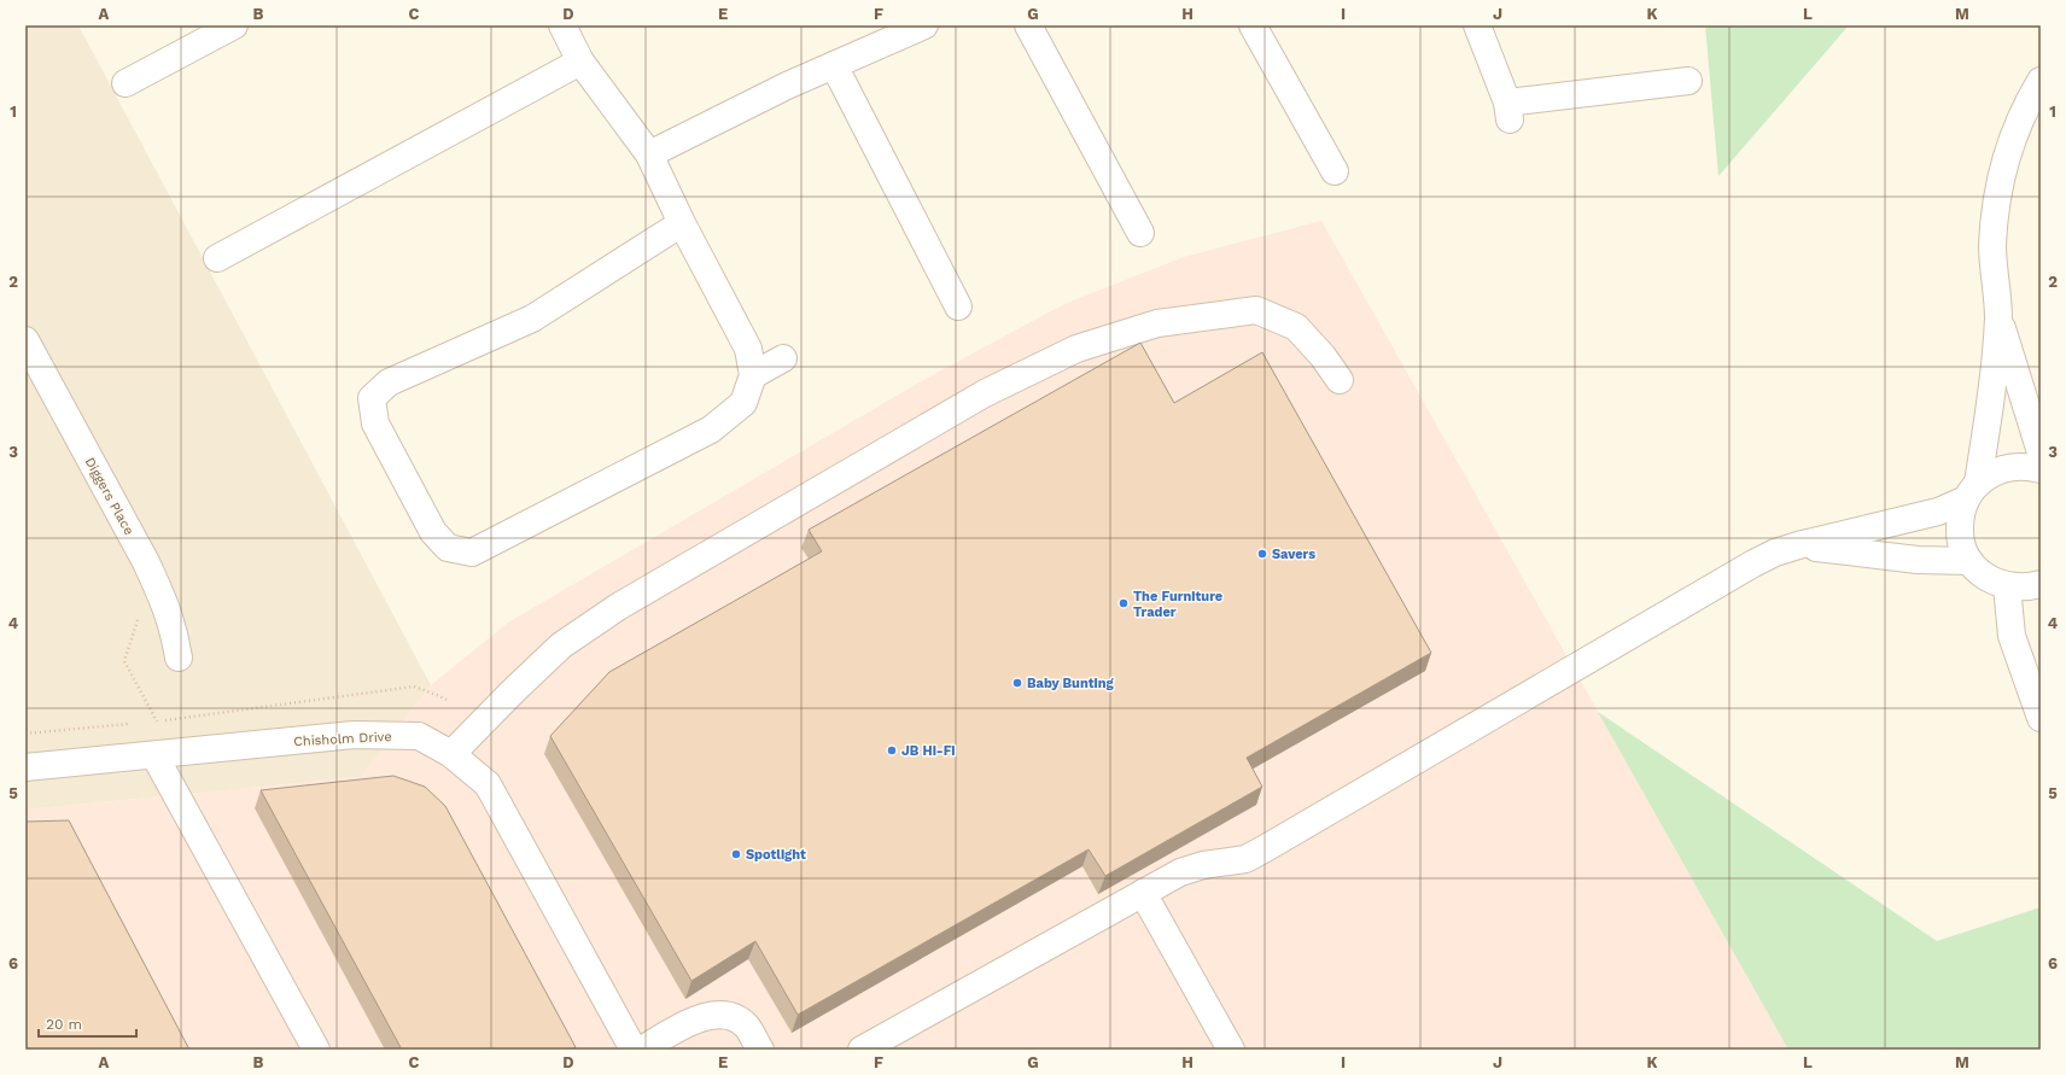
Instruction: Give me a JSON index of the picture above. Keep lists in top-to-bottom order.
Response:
{
  "streets": {
    "street": ["Diggers Place", "Chisholm Drive"]
  },
  "places": [
    "Savers",
    "The Furniture Trader",
    "Baby Bunting",
    "JB Hi-Fi",
    "Spotlight"
  ],
  "scale_bar": "20 m",
  "grid": {
    "columns": [
      "A",
      "B",
      "C",
      "D",
      "E",
      "F",
      "G",
      "H",
      "I",
      "J",
      "K",
      "L",
      "M"
    ],
    "rows": [
      "1",
      "2",
      "3",
      "4",
      "5",
      "6"
    ]
  }
}
